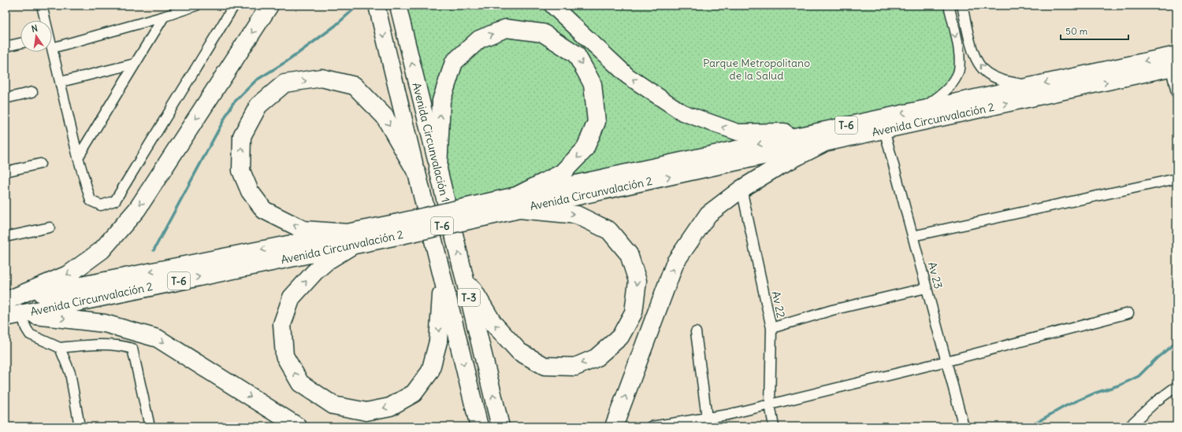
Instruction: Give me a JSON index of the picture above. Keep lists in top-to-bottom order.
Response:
{
  "streets": {
    "highway": [
      "Avenida Circunvalación 2",
      "T-6",
      "Avenida Circunvalación 1",
      "T-3"
    ],
    "street": ["Av 23", "Av 22"]
  },
  "crossings": [
    ["Avenida Circunvalación 2", "Av 23"]
  ],
  "parks": ["Parque Metropolitano de la Salud"],
  "scale_bar": "50 m",
  "north": "top"
}
